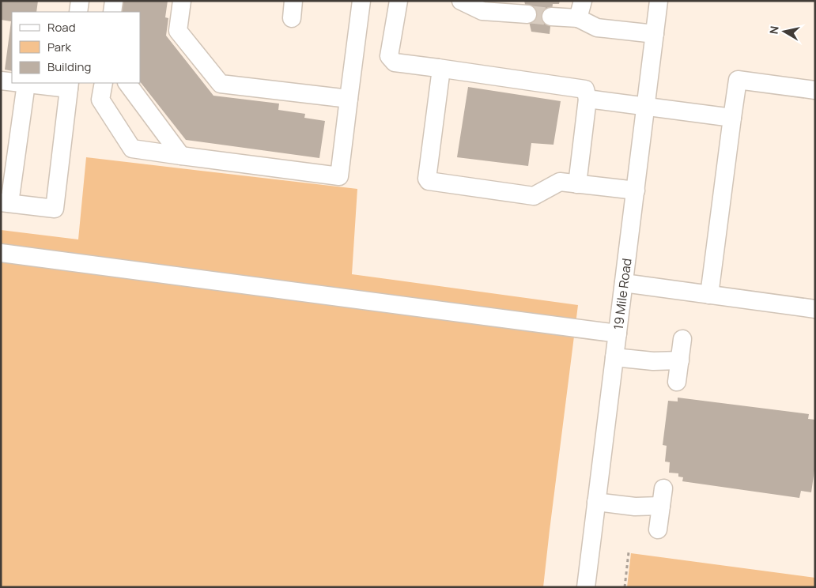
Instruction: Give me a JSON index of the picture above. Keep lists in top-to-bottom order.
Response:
{
  "streets": {
    "street": ["19 Mile Road"]
  },
  "legend": ["Road", "Park", "Building"],
  "north": "left"
}
